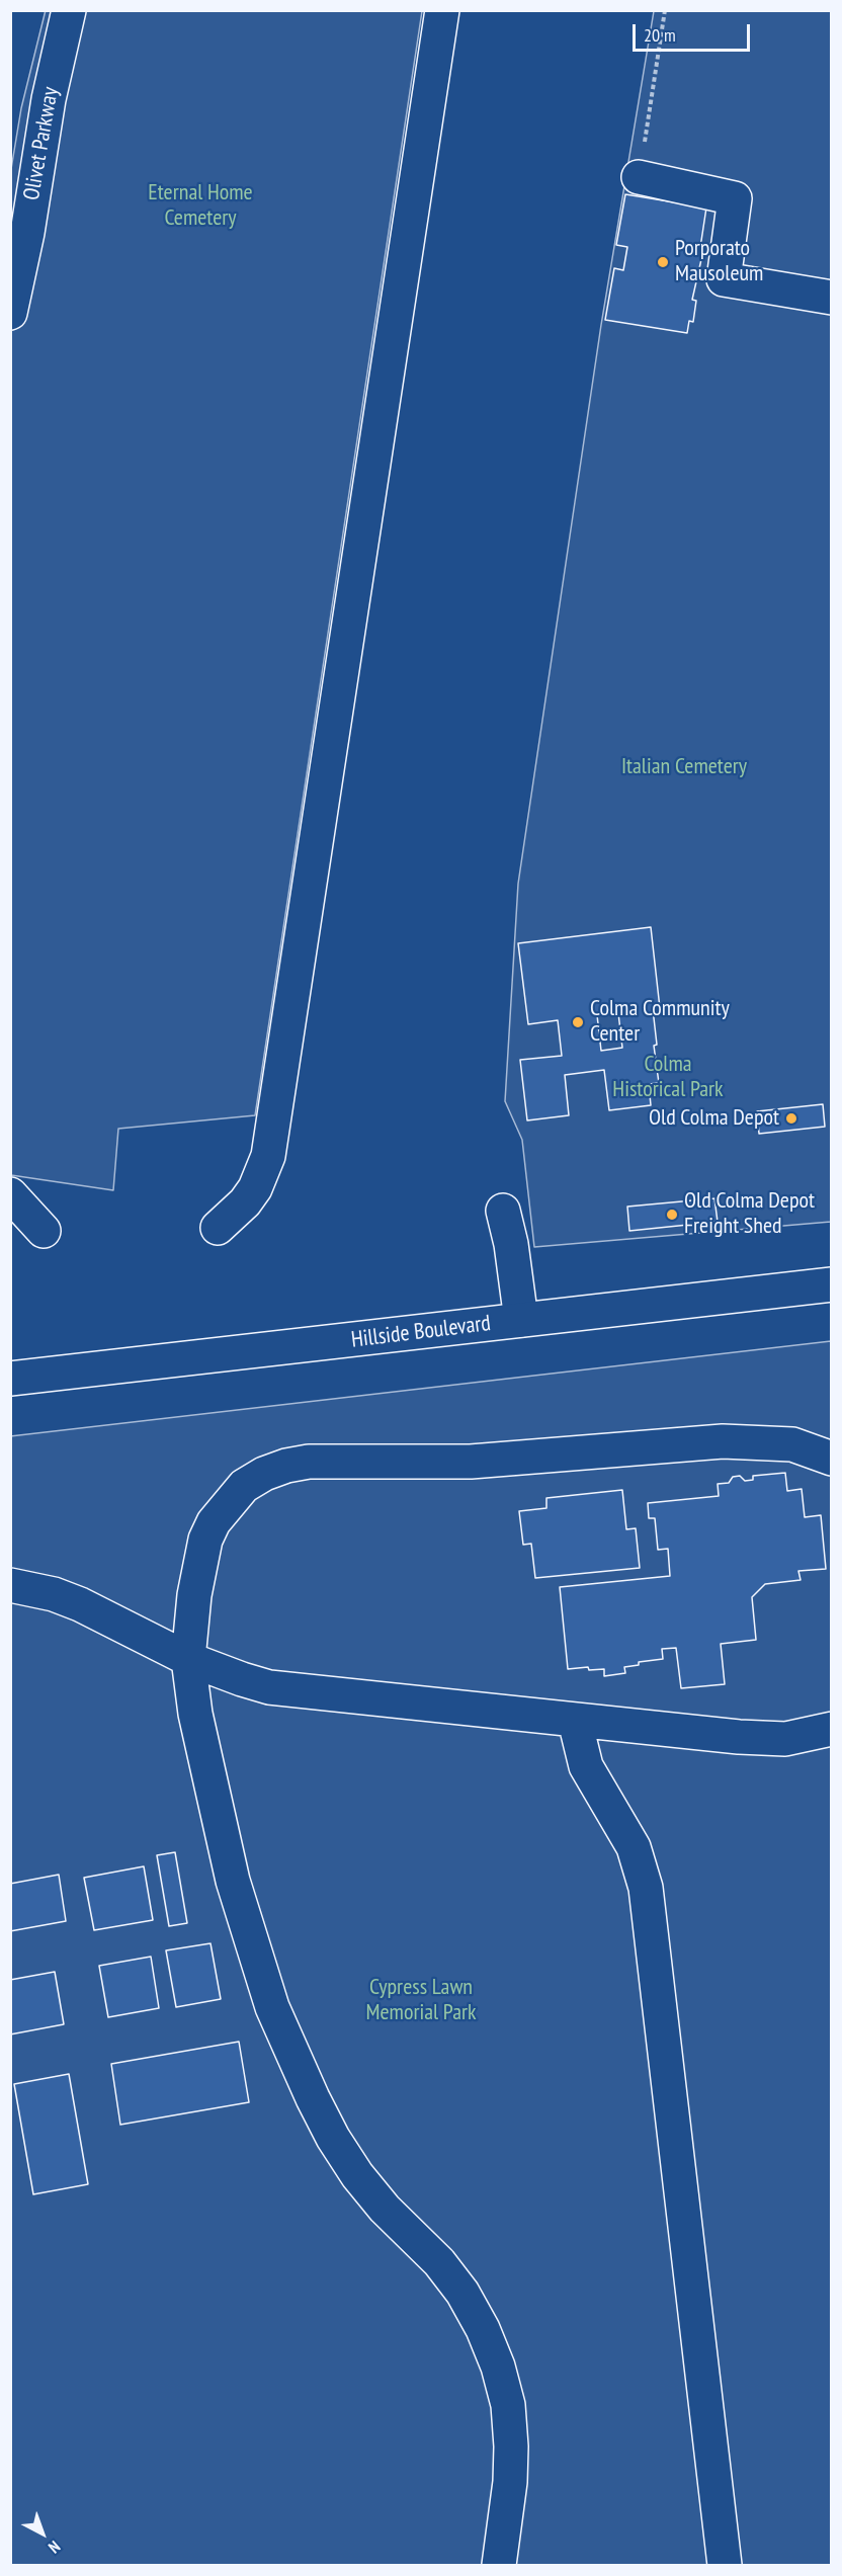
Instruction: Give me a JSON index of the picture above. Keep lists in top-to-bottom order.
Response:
{
  "streets": {
    "main road": ["Olivet Parkway", "Hillside Boulevard"]
  },
  "parks": [
    "Eternal Home Cemetery",
    "Italian Cemetery",
    "Colma Historical Park",
    "Cypress Lawn Memorial Park"
  ],
  "places": [
    "Porporato Mausoleum",
    "Colma Community Center",
    "Old Colma Depot",
    "Old Colma Depot Freight Shed"
  ],
  "scale_bar": "20 m",
  "north": "bottom right"
}
